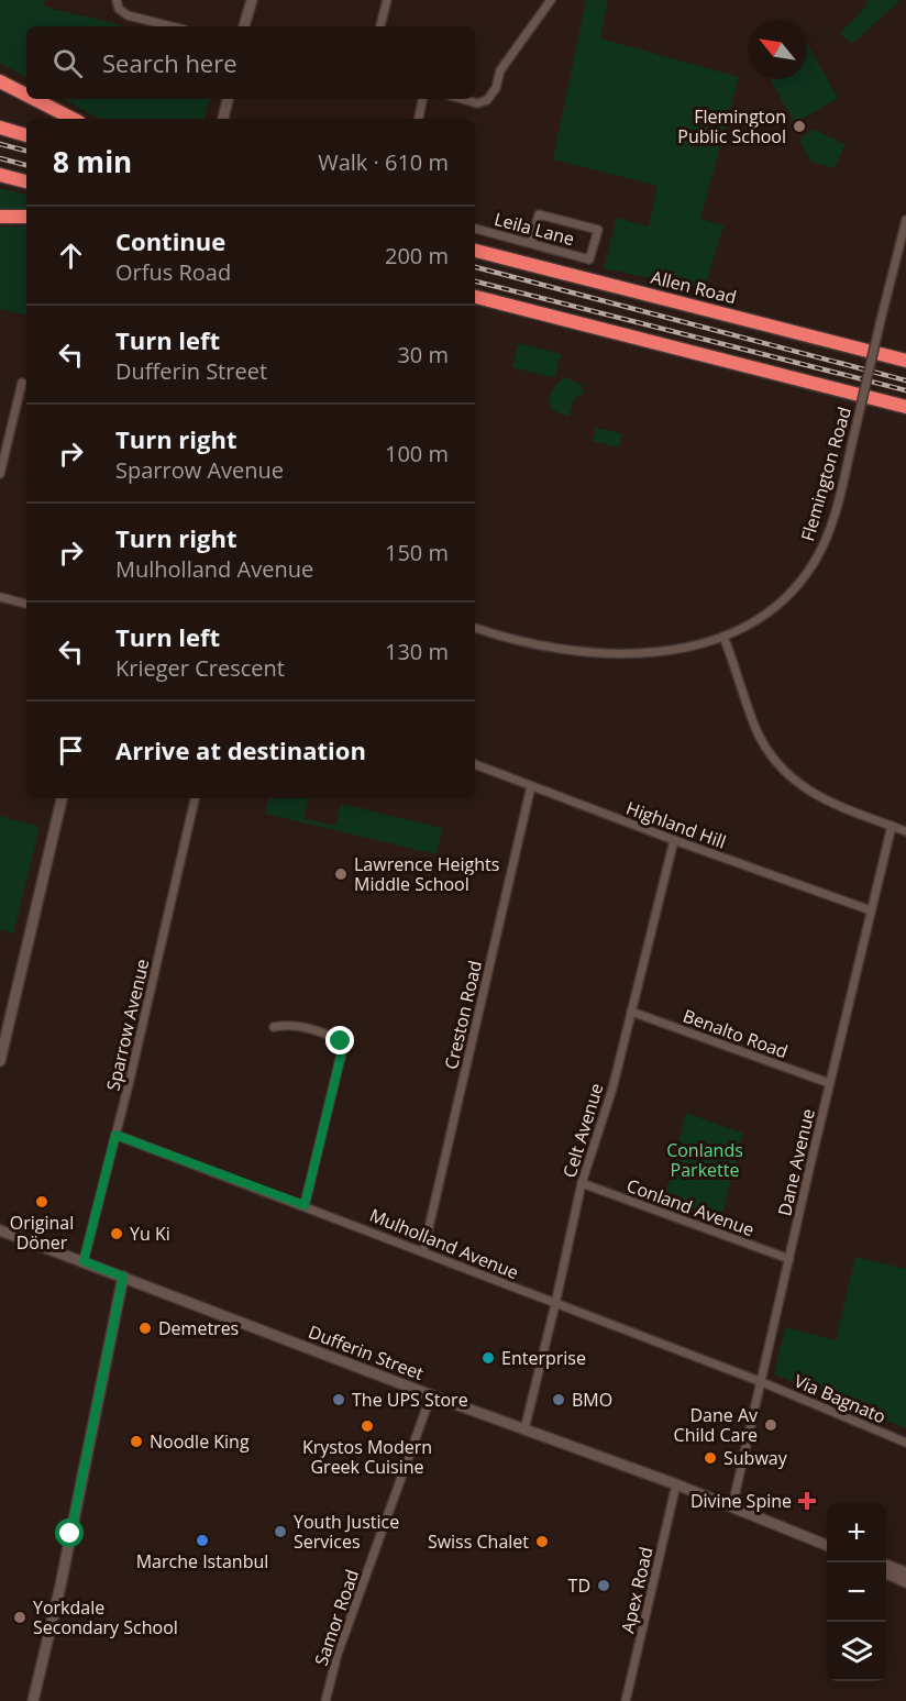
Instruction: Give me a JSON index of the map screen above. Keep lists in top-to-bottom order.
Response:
{
  "streets": {
    "highway": ["Allen Road"],
    "main road": ["Dufferin Street"],
    "street": [
      "Leila Lane",
      "Flemington Road",
      "Highland Hill",
      "Creston Road",
      "Sparrow Avenue",
      "Benalto Road",
      "Celt Avenue",
      "Dane Avenue",
      "Conland Avenue",
      "Mulholland Avenue",
      "Via Bagnato",
      "Apex Road",
      "Samor Road"
    ]
  },
  "crossings": [
    ["Highland Hill", "Creston Road"],
    ["Highland Hill", "Celt Avenue"],
    ["Highland Hill", "Dane Avenue"],
    ["Creston Road", "Mulholland Avenue"],
    ["Sparrow Avenue", "Mulholland Avenue"],
    ["Sparrow Avenue", "Dufferin Street"],
    ["Benalto Road", "Celt Avenue"],
    ["Benalto Road", "Dane Avenue"],
    ["Celt Avenue", "Conland Avenue"],
    ["Celt Avenue", "Mulholland Avenue"],
    ["Celt Avenue", "Dufferin Street"],
    ["Dane Avenue", "Conland Avenue"],
    ["Dane Avenue", "Mulholland Avenue"],
    ["Dane Avenue", "Dufferin Street"],
    ["Dane Avenue", "Via Bagnato"],
    ["Mulholland Avenue", "Via Bagnato"],
    ["Dufferin Street", "Apex Road"],
    ["Dufferin Street", "Samor Road"]
  ],
  "parks": ["Conlands Parkette"],
  "places": {
    "other": [
      "Flemington Public School",
      "Lawrence Heights Middle School",
      "Original Döner",
      "Yu Ki",
      "Demetres",
      "Enterprise",
      "The UPS Store",
      "BMO",
      "Dane Av Child Care",
      "Krystos Modern Greek Cuisine",
      "Noodle King",
      "Subway",
      "Youth Justice Services",
      "Marche Istanbul",
      "Swiss Chalet",
      "TD",
      "Yorkdale Secondary School"
    ],
    "health": ["Divine Spine"]
  },
  "north": "top left",
  "page": {
    "search": "Search here",
    "heading": ["8 min", "Walk · 610 m"],
    "list": [
      ["Continue", "Orfus Road", "200 m"],
      ["Turn left", "Dufferin Street", "30 m"],
      ["Turn right", "Sparrow Avenue", "100 m"],
      ["Turn right", "Mulholland Avenue", "150 m"],
      ["Turn left", "Krieger Crescent", "130 m"],
      "Arrive at destination"
    ],
    "map_buttons": ["+", "−"]
  }
}
